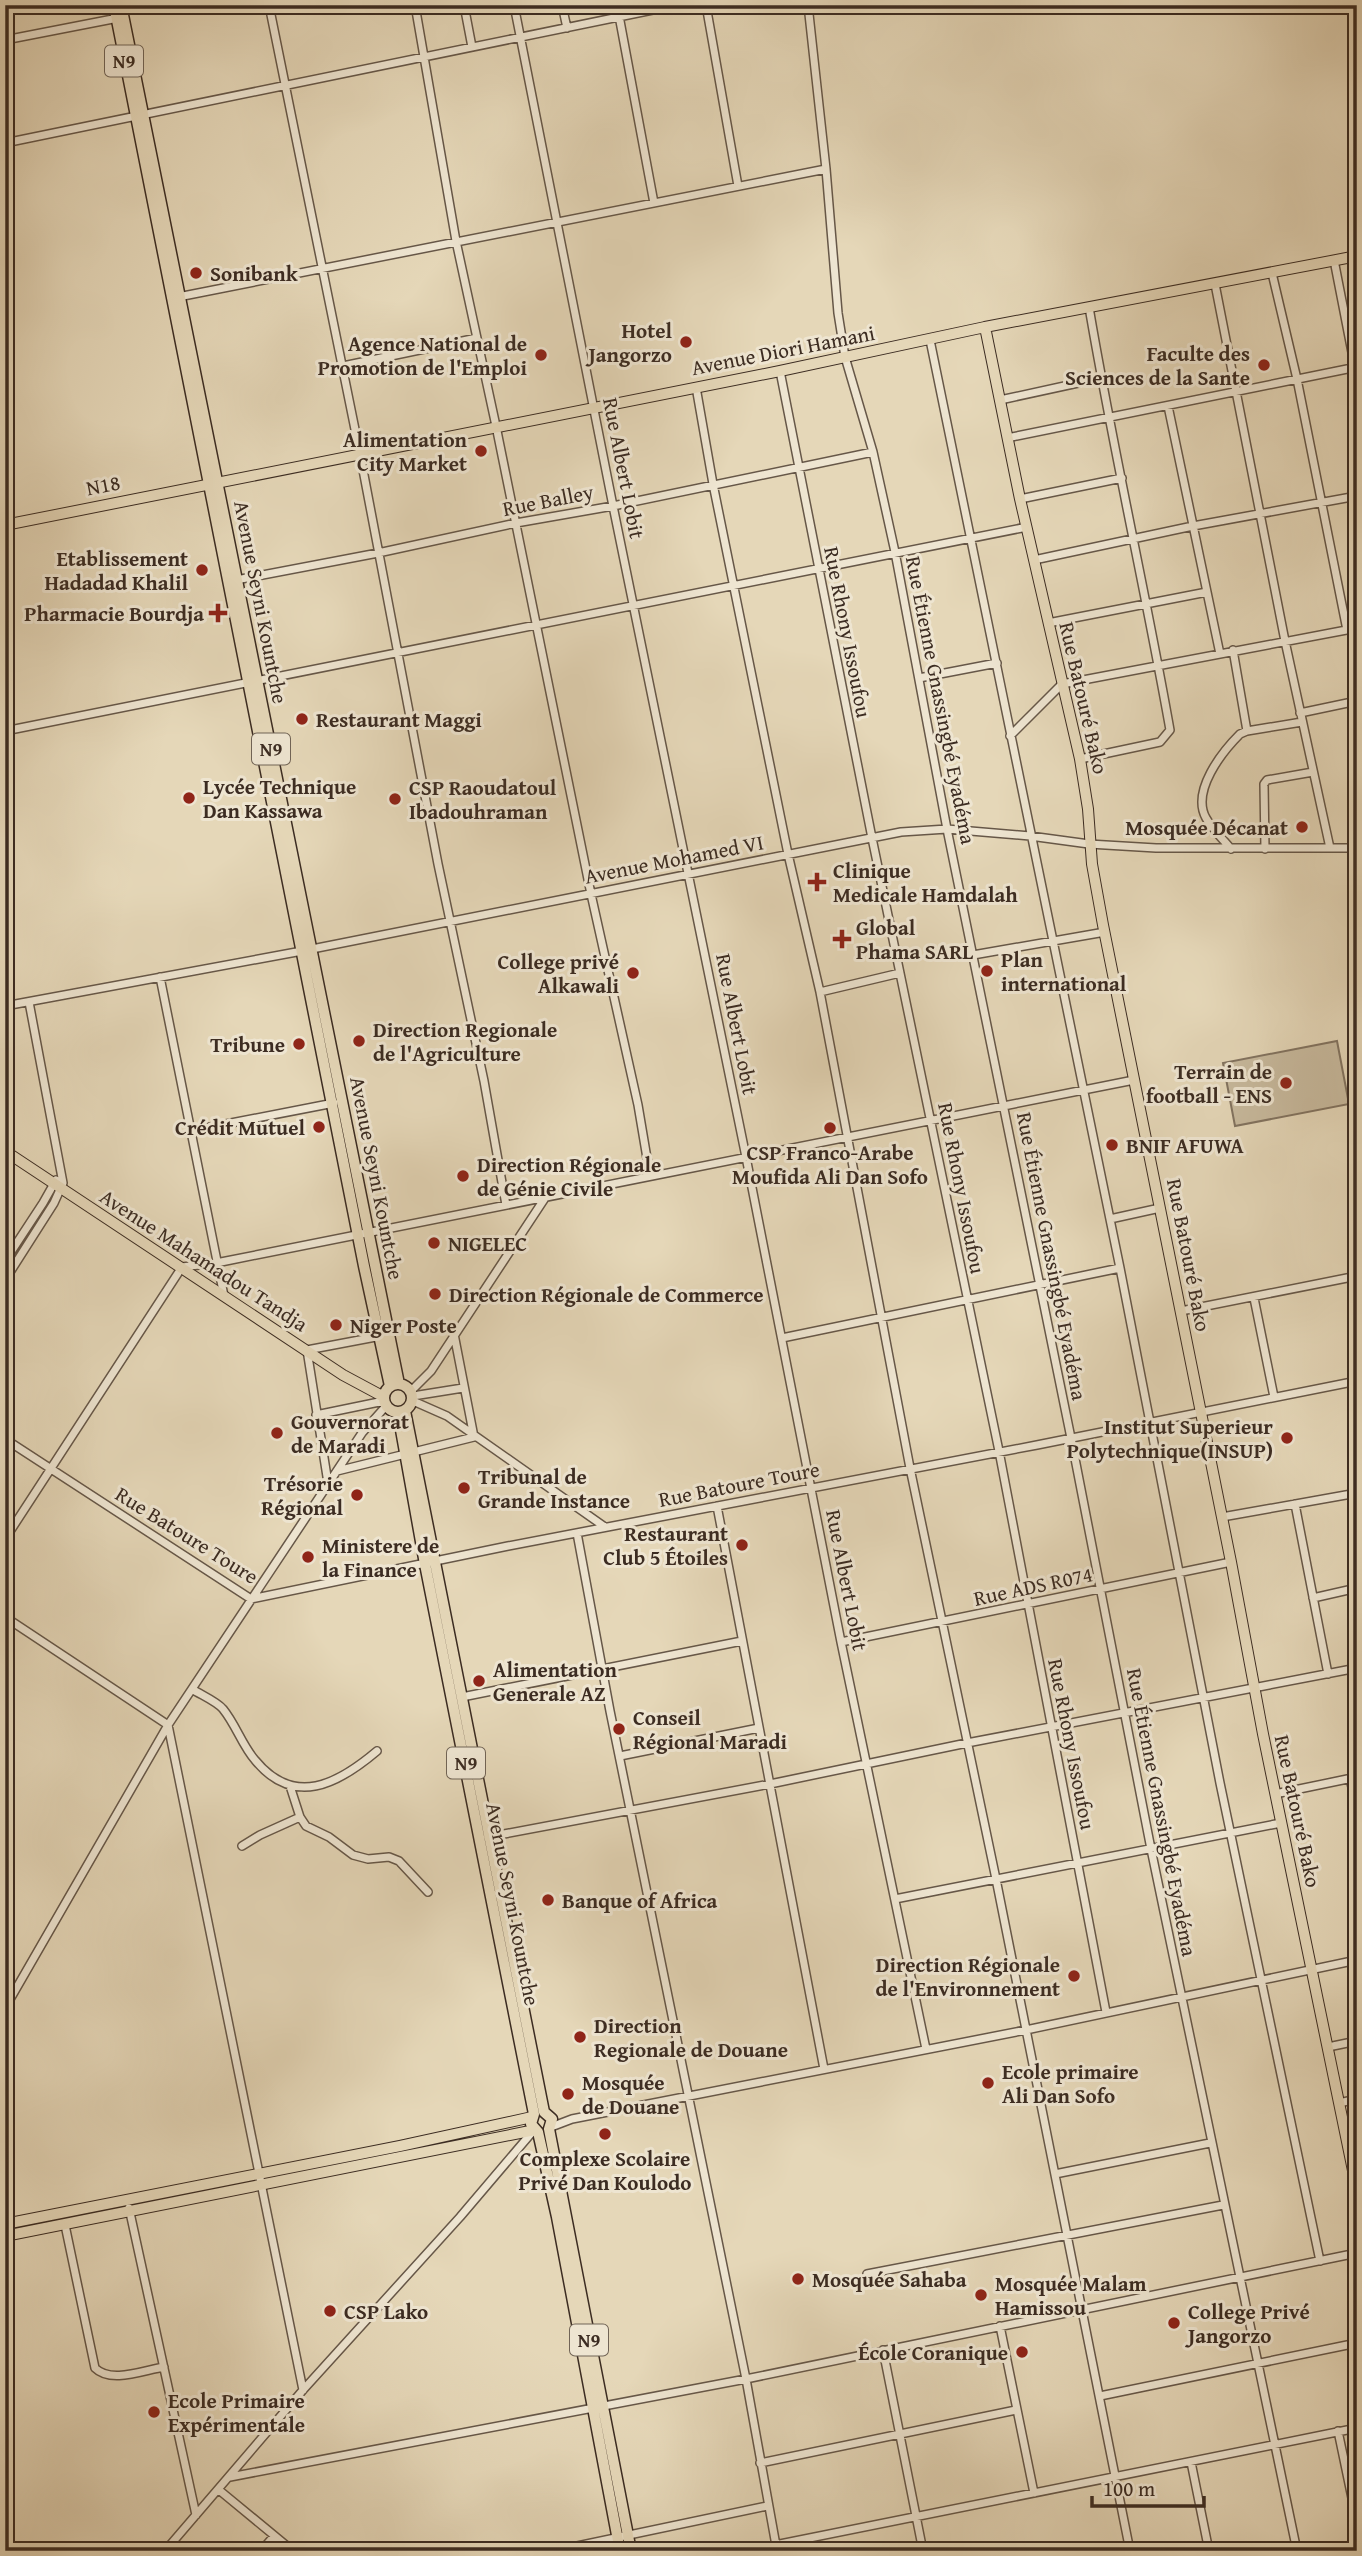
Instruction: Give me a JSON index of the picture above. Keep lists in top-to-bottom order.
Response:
{
  "streets": {
    "highway": ["N9", "Avenue Seyni Kountche"],
    "main road": [
      "Avenue Diori Hamani",
      "N18",
      "Rue Batouré Bako",
      "Avenue Mahamadou Tandja"
    ],
    "street": [
      "Rue Albert Lobit",
      "Rue Balley",
      "Rue Rhony Issoufou",
      "Rue Étienne Gnassingbé Eyadéma",
      "Avenue Mohamed VI",
      "Rue Batoure Toure",
      "Rue ADS R074"
    ]
  },
  "crossings": [
    ["N9", "Avenue Seyni Kountche"],
    ["Avenue Diori Hamani", "Rue Albert Lobit"],
    ["Avenue Diori Hamani", "N18"],
    ["Avenue Diori Hamani", "Avenue Seyni Kountche"],
    ["Avenue Diori Hamani", "Rue Rhony Issoufou"],
    ["Avenue Diori Hamani", "Rue Batouré Bako"],
    ["Avenue Diori Hamani", "Rue Étienne Gnassingbé Eyadéma"],
    ["Rue Albert Lobit", "Rue Balley"],
    ["Rue Albert Lobit", "Avenue Mohamed VI"],
    ["Rue Albert Lobit", "Rue Batoure Toure"],
    ["Rue Albert Lobit", "Rue ADS R074"],
    ["N18", "Avenue Seyni Kountche"],
    ["Rue Balley", "Avenue Seyni Kountche"],
    ["Rue Balley", "Rue Rhony Issoufou"],
    ["Rue Balley", "Rue Étienne Gnassingbé Eyadéma"],
    ["Avenue Seyni Kountche", "Avenue Mohamed VI"],
    ["Avenue Seyni Kountche", "Rue Batoure Toure"],
    ["Rue Rhony Issoufou", "Avenue Mohamed VI"],
    ["Rue Rhony Issoufou", "Rue Batoure Toure"],
    ["Rue Rhony Issoufou", "Rue ADS R074"],
    ["Rue Batouré Bako", "Avenue Mohamed VI"],
    ["Rue Batouré Bako", "Rue Batoure Toure"],
    ["Rue Batouré Bako", "Rue ADS R074"],
    ["Rue Étienne Gnassingbé Eyadéma", "Avenue Mohamed VI"],
    ["Rue Étienne Gnassingbé Eyadéma", "Rue Batoure Toure"],
    ["Rue Étienne Gnassingbé Eyadéma", "Rue ADS R074"]
  ],
  "places": {
    "other": [
      "Sonibank",
      "Hotel Jangorzo",
      "Agence National de Promotion de l'Emploi",
      "Faculte des Sciences de la Sante",
      "Alimentation City Market",
      "Etablissement Hadadad Khalil",
      "Restaurant Maggi",
      "Lycée Technique Dan Kassawa",
      "CSP Raoudatoul Ibadouhraman",
      "Mosquée Décanat",
      "Plan international",
      "College privé Alkawali",
      "Direction Regionale de l'Agriculture",
      "Tribune",
      "Terrain de football - ENS",
      "Crédit Mutuel",
      "CSP Franco-Arabe Moufida Ali Dan Sofo",
      "BNIF AFUWA",
      "Direction Régionale de Génie Civile",
      "NIGELEC",
      "Direction Régionale de Commerce",
      "Niger Poste",
      "Gouvernorat de Maradi",
      "Institut Superieur Polytechnique(INSUP)",
      "Tribunal de Grande Instance",
      "Trésorie Régional",
      "Restaurant Club 5 Étoiles",
      "Ministere de la Finance",
      "Alimentation Generale AZ",
      "Conseil Régional Maradi",
      "Banque of Africa",
      "Direction Régionale de l'Environnement",
      "Direction Regionale de Douane",
      "Ecole primaire Ali Dan Sofo",
      "Mosquée de Douane",
      "Complexe Scolaire Privé Dan Koulodo",
      "Mosquée Sahaba",
      "Mosquée Malam Hamissou",
      "CSP Lako",
      "College Privé Jangorzo",
      "École Coranique",
      "Ecole Primaire Expérimentale"
    ],
    "health": ["Pharmacie Bourdja", "Clinique Medicale Hamdalah", "Global Phama SARL"]
  },
  "scale_bar": "100 m"
}
